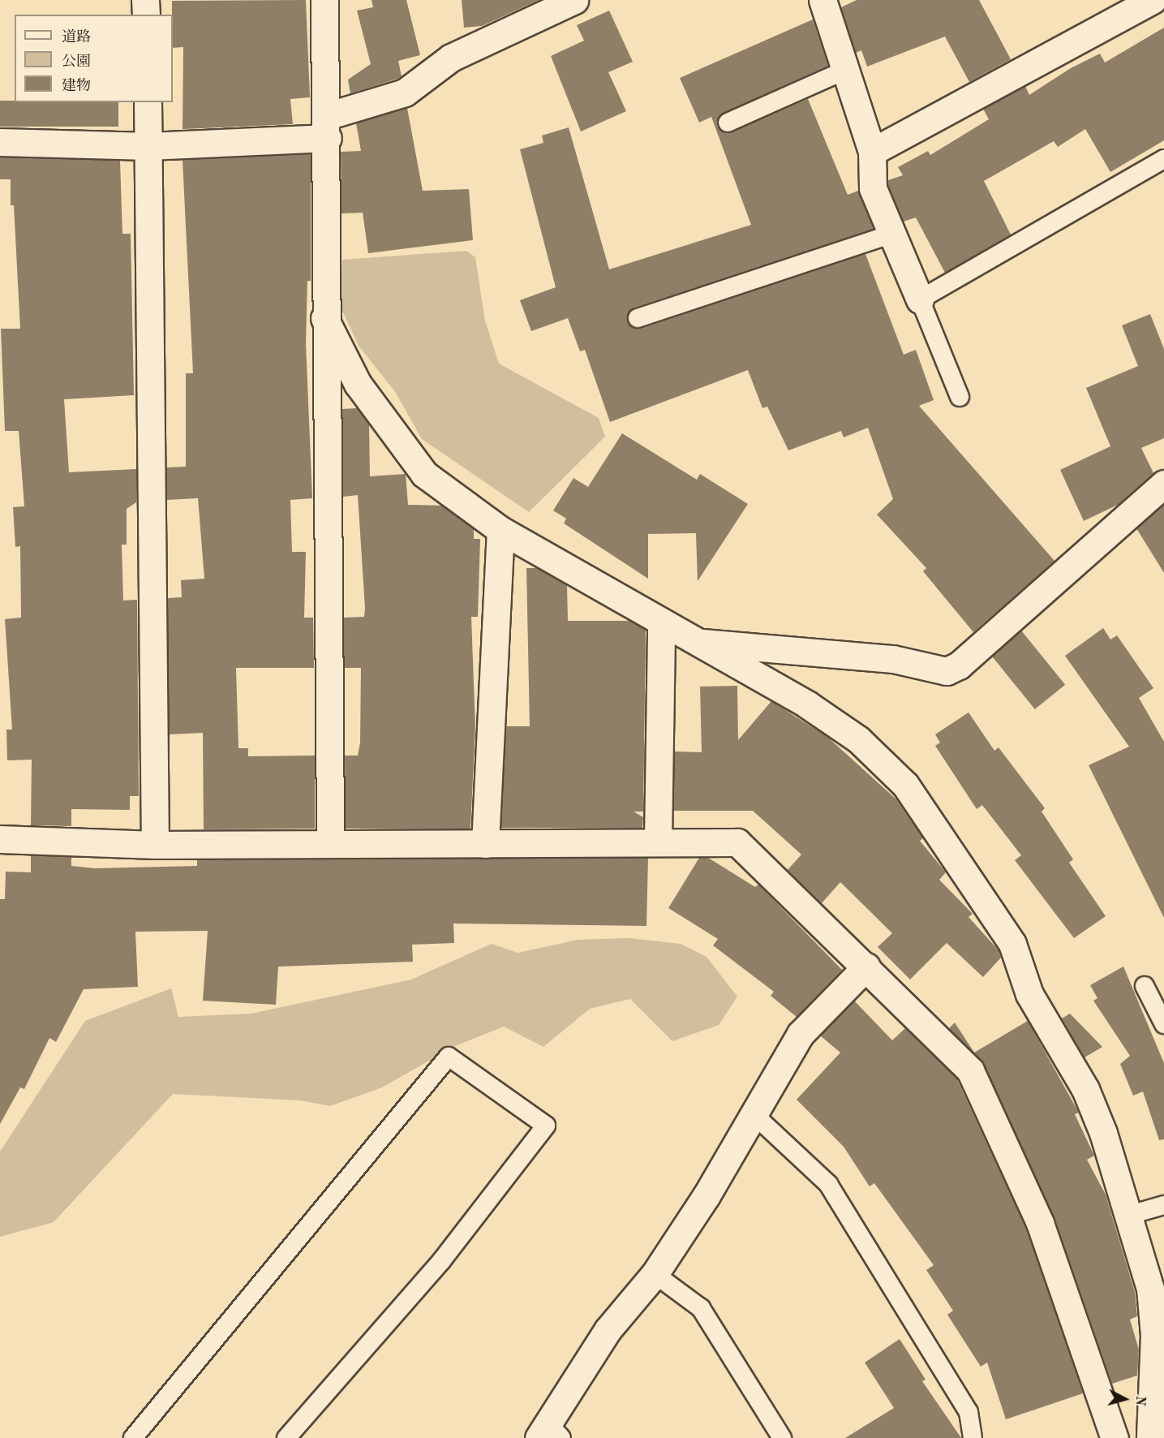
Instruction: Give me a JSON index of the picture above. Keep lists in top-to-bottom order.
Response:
{
  "legend": ["道路", "公園", "建物"],
  "north": "right"
}
